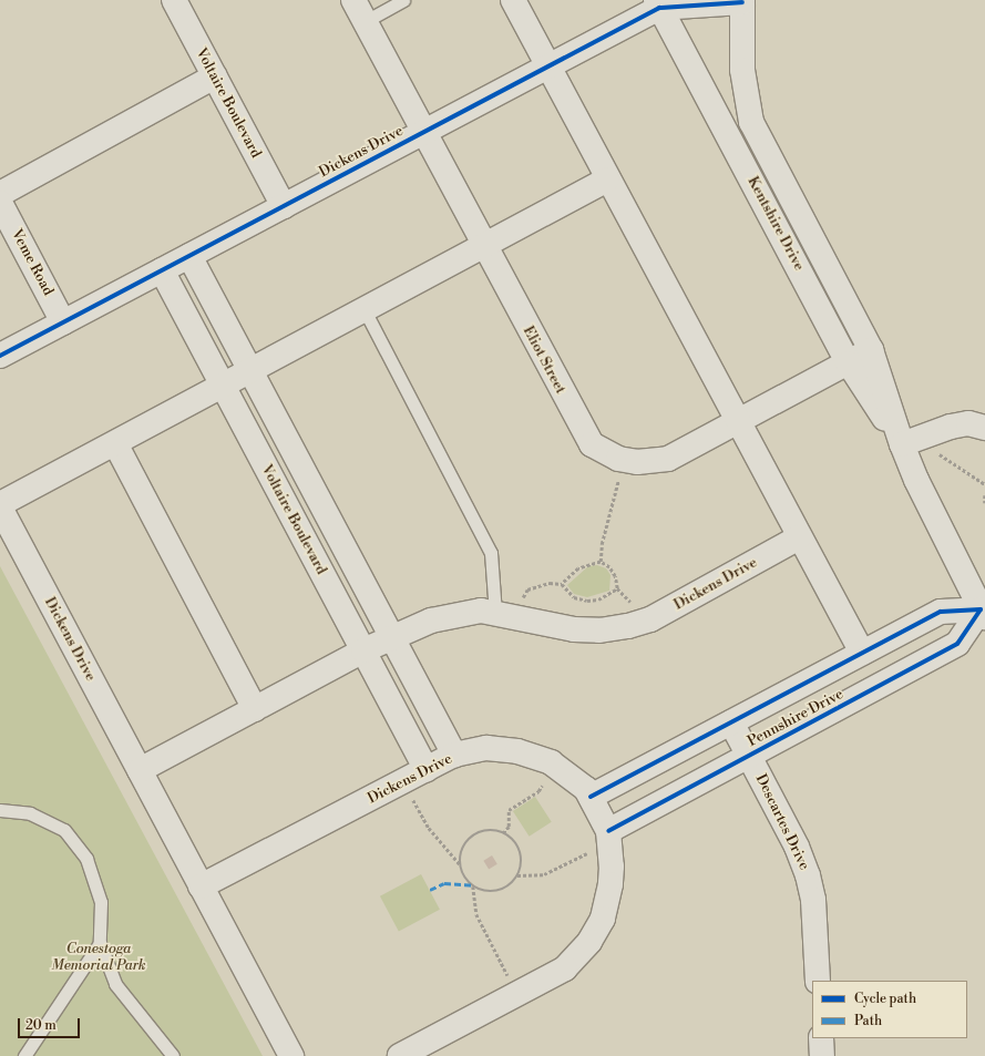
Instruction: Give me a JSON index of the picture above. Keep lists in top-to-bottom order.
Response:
{
  "streets": {
    "street": [
      "Voltaire Boulevard",
      "Dickens Drive",
      "Kentshire Drive",
      "Veme Road",
      "Eliot Street",
      "Pennshire Drive",
      "Descartes Drive"
    ]
  },
  "crossings": [
    ["Voltaire Boulevard", "Dickens Drive"],
    ["Dickens Drive", "Kentshire Drive"],
    ["Dickens Drive", "Veme Road"],
    ["Dickens Drive", "Eliot Street"],
    ["Dickens Drive", "Pennshire Drive"],
    ["Kentshire Drive", "Eliot Street"],
    ["Kentshire Drive", "Pennshire Drive"],
    ["Pennshire Drive", "Descartes Drive"]
  ],
  "parks": ["Conestoga Memorial Park"],
  "legend": ["Cycle path", "Path"],
  "scale_bar": "20 m"
}
